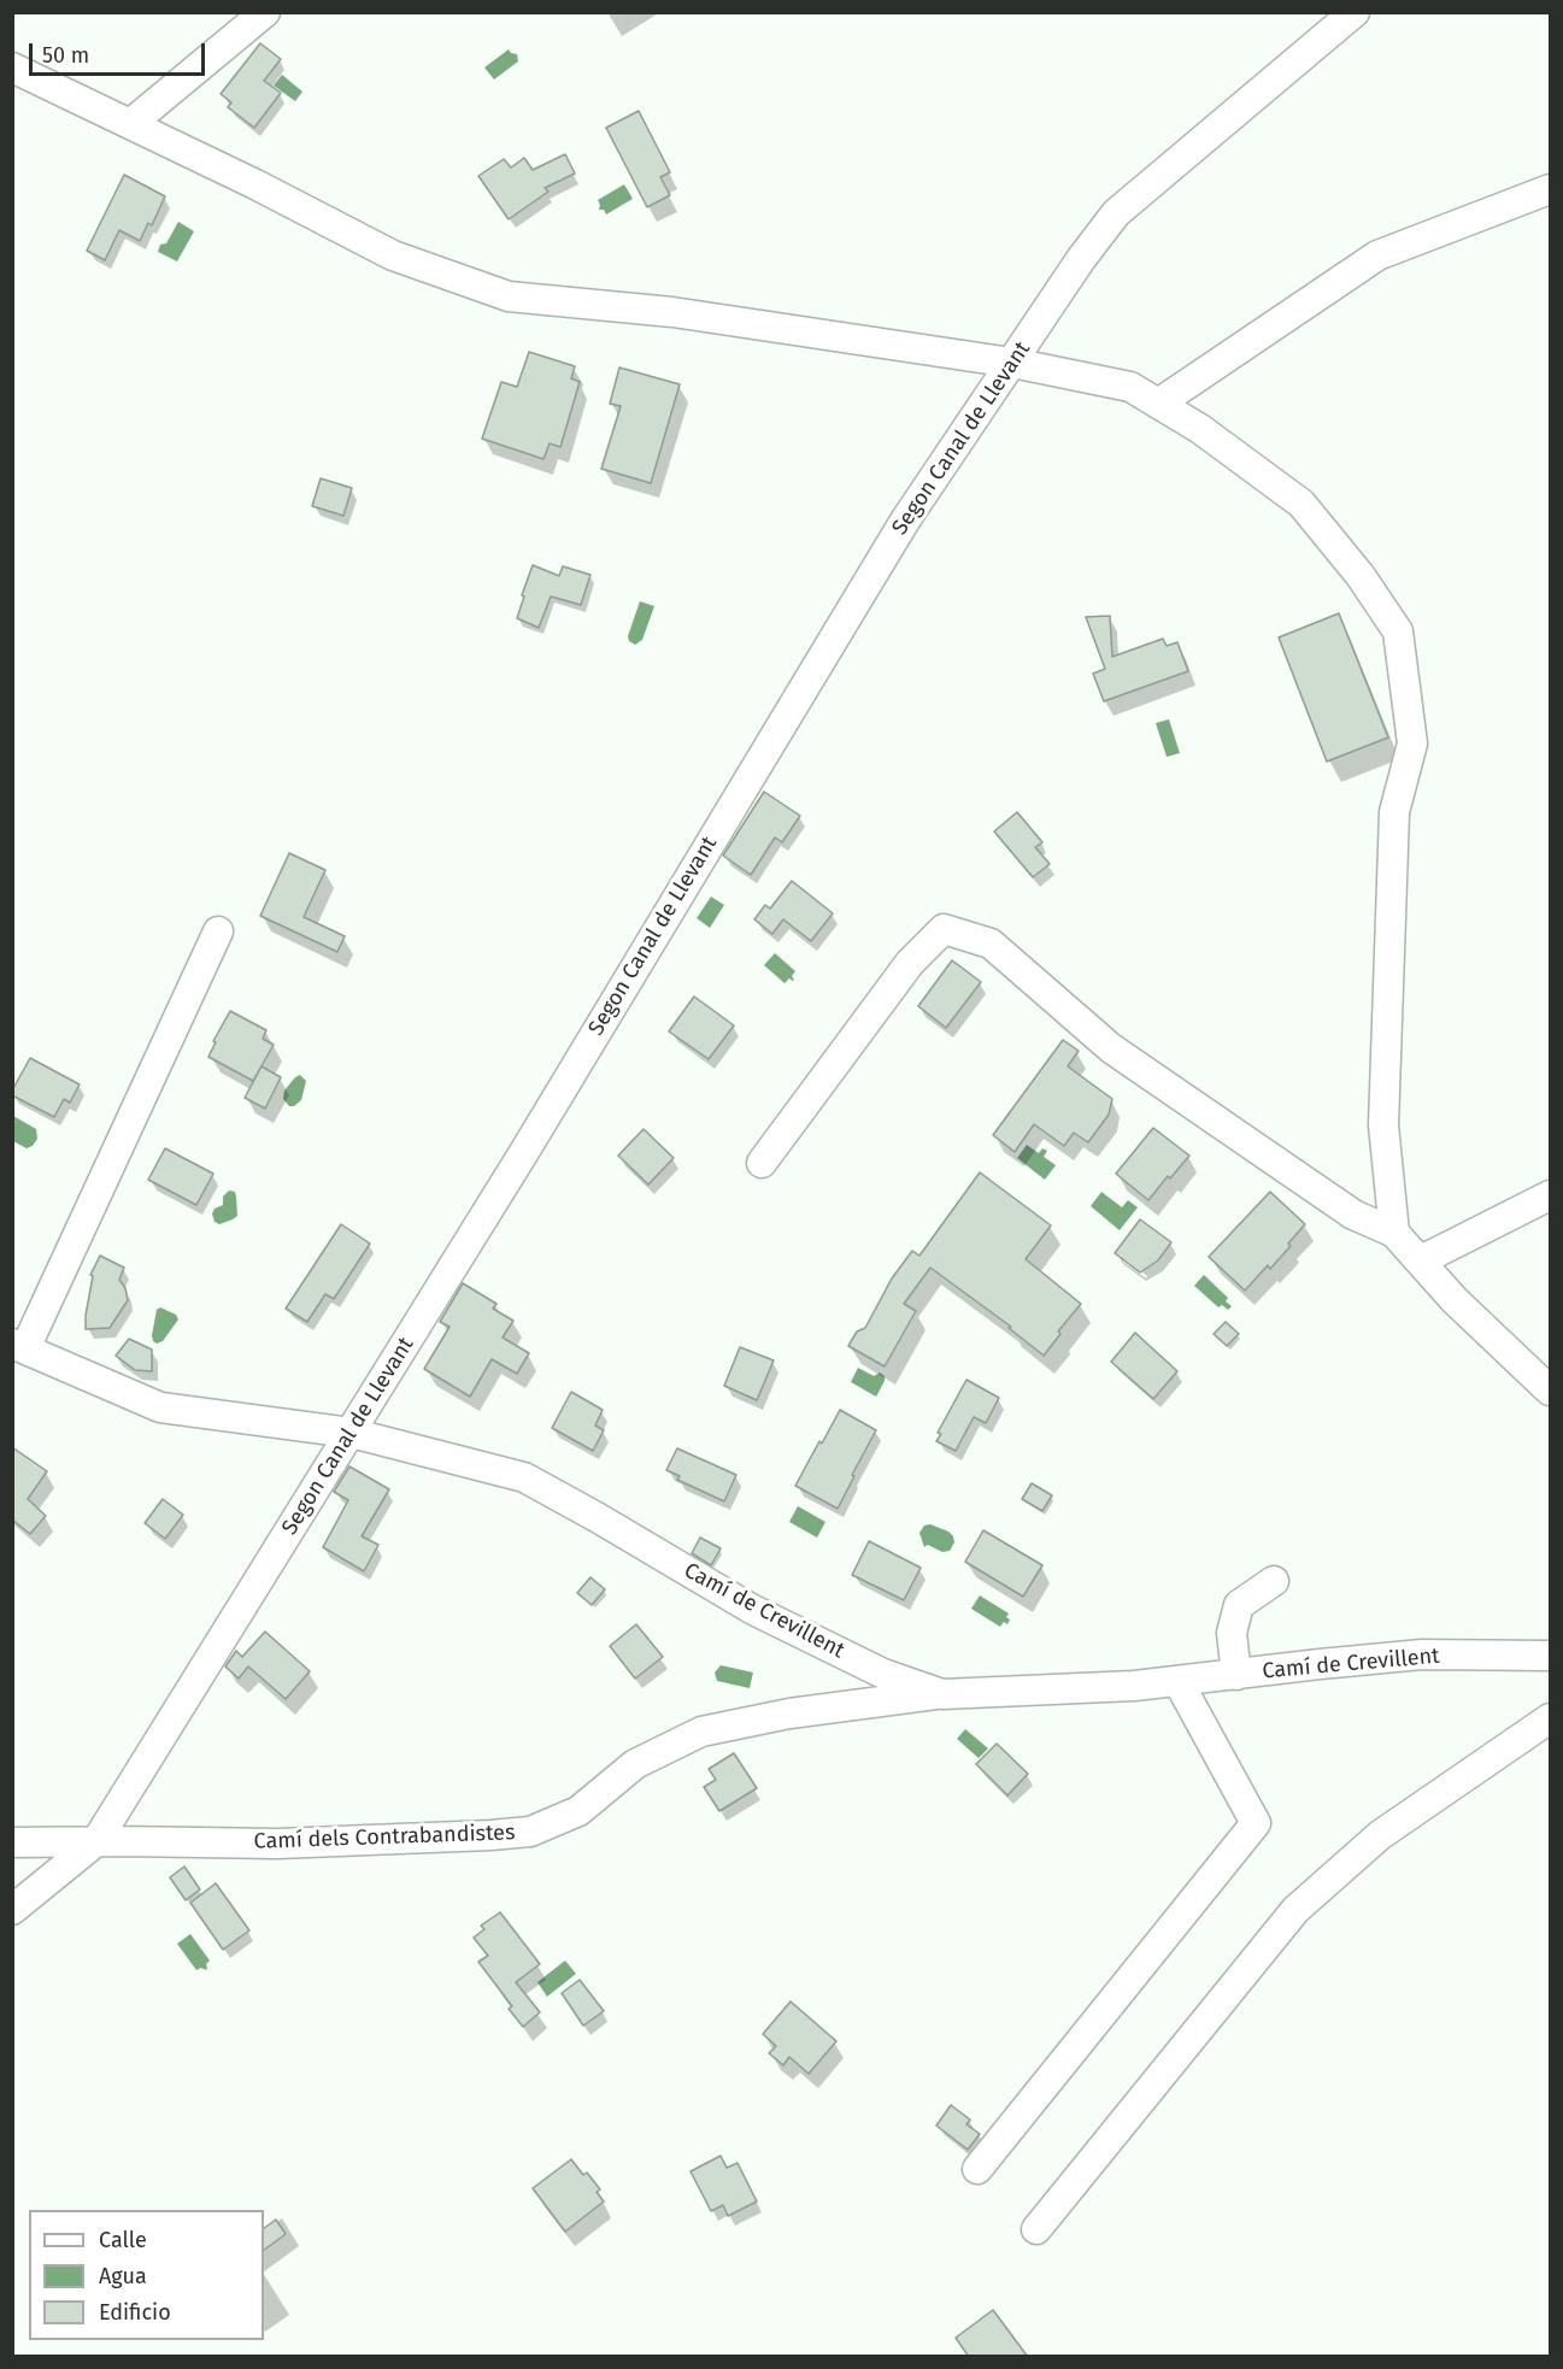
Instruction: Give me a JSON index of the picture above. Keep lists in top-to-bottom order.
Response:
{
  "streets": {
    "street": ["Segon Canal de Llevant", "Camí de Crevillent", "Camí dels Contrabandistes"]
  },
  "crossings": [
    ["Segon Canal de Llevant", "Camí de Crevillent"],
    ["Segon Canal de Llevant", "Camí dels Contrabandistes"],
    ["Camí de Crevillent", "Camí dels Contrabandistes"]
  ],
  "legend": ["Calle", "Agua", "Edificio"],
  "scale_bar": "50 m"
}
